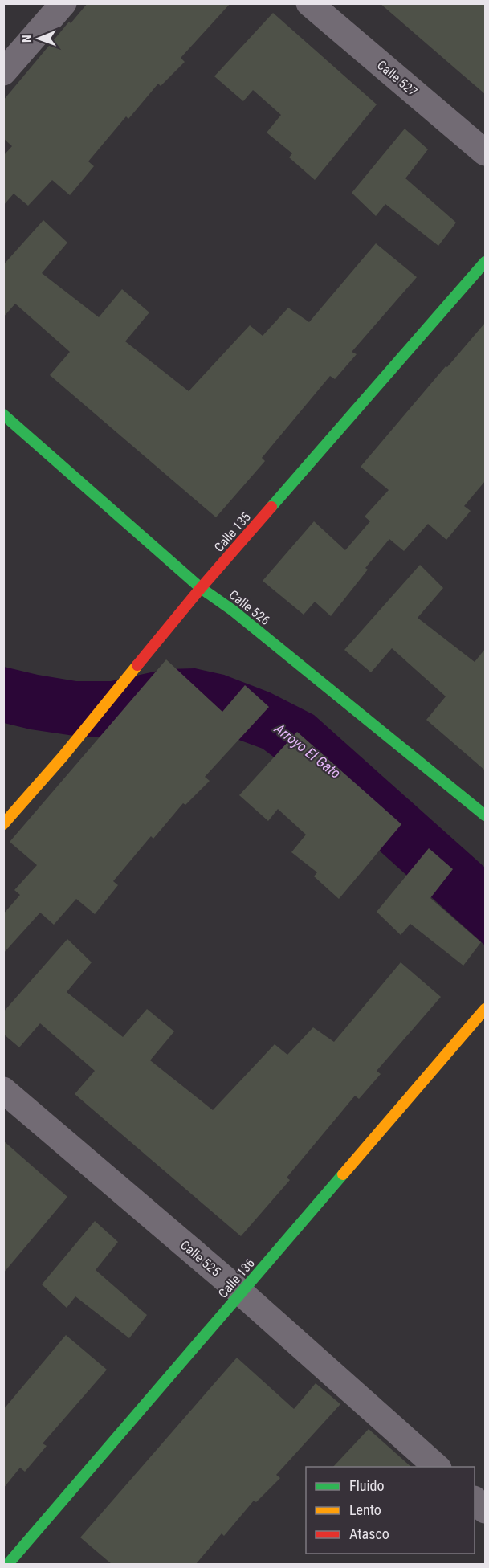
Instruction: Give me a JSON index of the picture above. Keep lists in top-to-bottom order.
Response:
{
  "streets": {
    "street": [
      "Calle 527",
      "Calle 135",
      "Calle 526",
      "Calle 525",
      "Calle 136"
    ]
  },
  "crossings": [
    ["Calle 135", "Calle 526"],
    ["Calle 525", "Calle 136"]
  ],
  "water": ["Arroyo El Gato"],
  "legend": ["Fluido", "Lento", "Atasco"],
  "north": "left"
}
